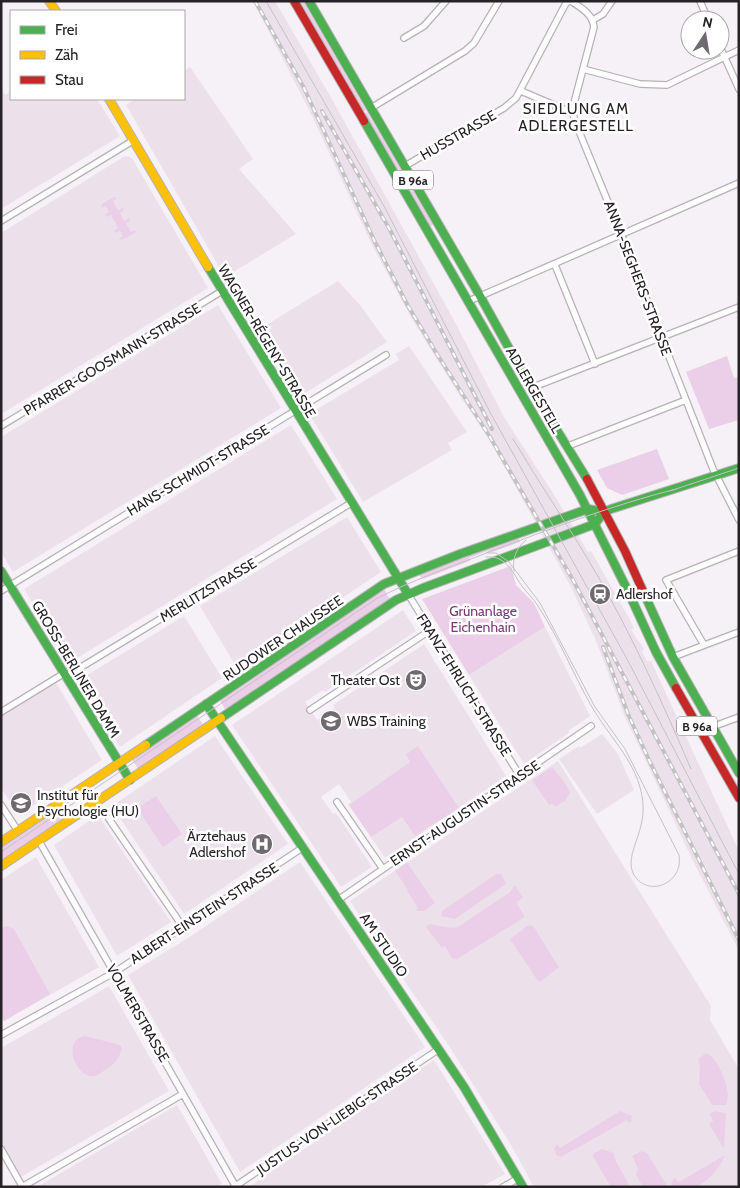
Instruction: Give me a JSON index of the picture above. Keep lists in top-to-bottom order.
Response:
{
  "streets": {
    "main road": [
      "B 96a",
      "WAGNER-RÉGENY-STRASSE",
      "ADLERGESTELL",
      "RUDOWER CHAUSSEE",
      "GROSS-BERLINER DAMM",
      "AM STUDIO"
    ],
    "street": [
      "HUSSTRASSE",
      "ANNA-SEGHERS-STRASSE",
      "PFARRER-GOOSMANN-STRASSE",
      "HANS-SCHMIDT-STRASSE",
      "MERLITZSTRASSE",
      "FRANZ-EHRLICH-STRASSE",
      "ERNST-AUGUSTIN-STRASSE",
      "ALBERT-EINSTEIN-STRASSE",
      "VOLMERSTRASSE",
      "JUSTUS-VON-LIEBIG-STRASSE"
    ]
  },
  "crossings": [
    ["HUSSTRASSE", "ADLERGESTELL"],
    ["WAGNER-RÉGENY-STRASSE", "PFARRER-GOOSMANN-STRASSE"],
    ["WAGNER-RÉGENY-STRASSE", "HANS-SCHMIDT-STRASSE"],
    ["WAGNER-RÉGENY-STRASSE", "MERLITZSTRASSE"],
    ["WAGNER-RÉGENY-STRASSE", "RUDOWER CHAUSSEE"],
    ["WAGNER-RÉGENY-STRASSE", "FRANZ-EHRLICH-STRASSE"],
    ["ADLERGESTELL", "RUDOWER CHAUSSEE"],
    ["HANS-SCHMIDT-STRASSE", "GROSS-BERLINER DAMM"],
    ["MERLITZSTRASSE", "GROSS-BERLINER DAMM"],
    ["RUDOWER CHAUSSEE", "GROSS-BERLINER DAMM"],
    ["RUDOWER CHAUSSEE", "AM STUDIO"],
    ["FRANZ-EHRLICH-STRASSE", "ERNST-AUGUSTIN-STRASSE"],
    ["ERNST-AUGUSTIN-STRASSE", "AM STUDIO"],
    ["ALBERT-EINSTEIN-STRASSE", "AM STUDIO"],
    ["ALBERT-EINSTEIN-STRASSE", "VOLMERSTRASSE"],
    ["AM STUDIO", "JUSTUS-VON-LIEBIG-STRASSE"],
    ["VOLMERSTRASSE", "JUSTUS-VON-LIEBIG-STRASSE"]
  ],
  "districts": ["SIEDLUNG AM ADLERGESTELL"],
  "parks": ["Grünanlage Eichenhain"],
  "places": {
    "station": ["Adlershof"],
    "theatre": ["Theater Ost"],
    "school or university": ["WBS Training", "Institut für Psychologie (HU)"],
    "hospital": ["Ärztehaus Adlershof"]
  },
  "legend": ["Frei", "Zäh", "Stau"],
  "north": "top"
}
